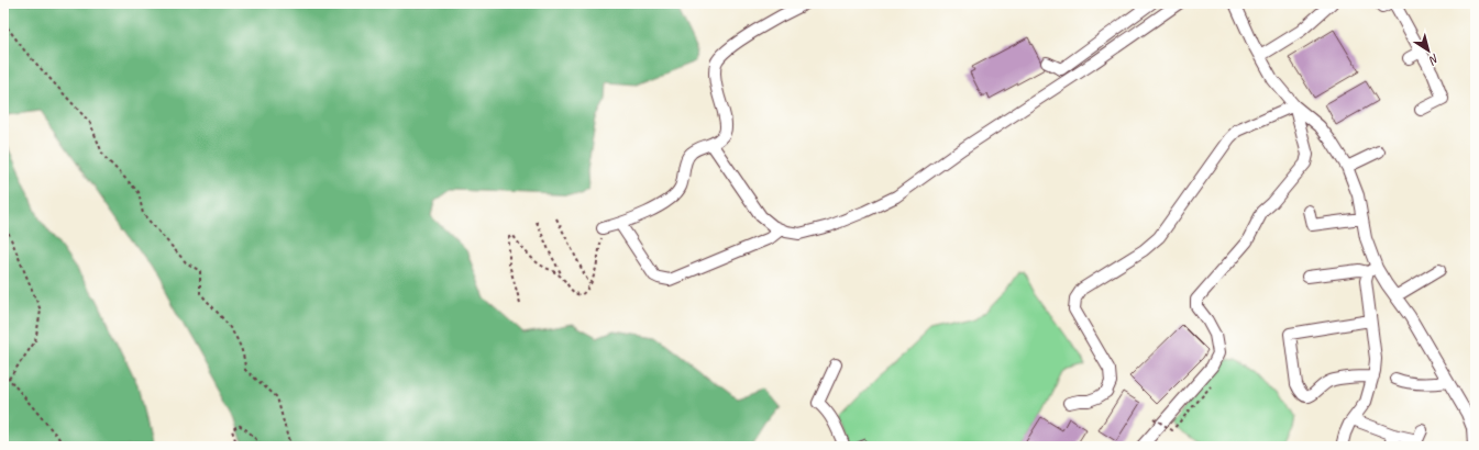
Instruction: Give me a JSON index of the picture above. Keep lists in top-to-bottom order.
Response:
{
  "north": "bottom right"
}
